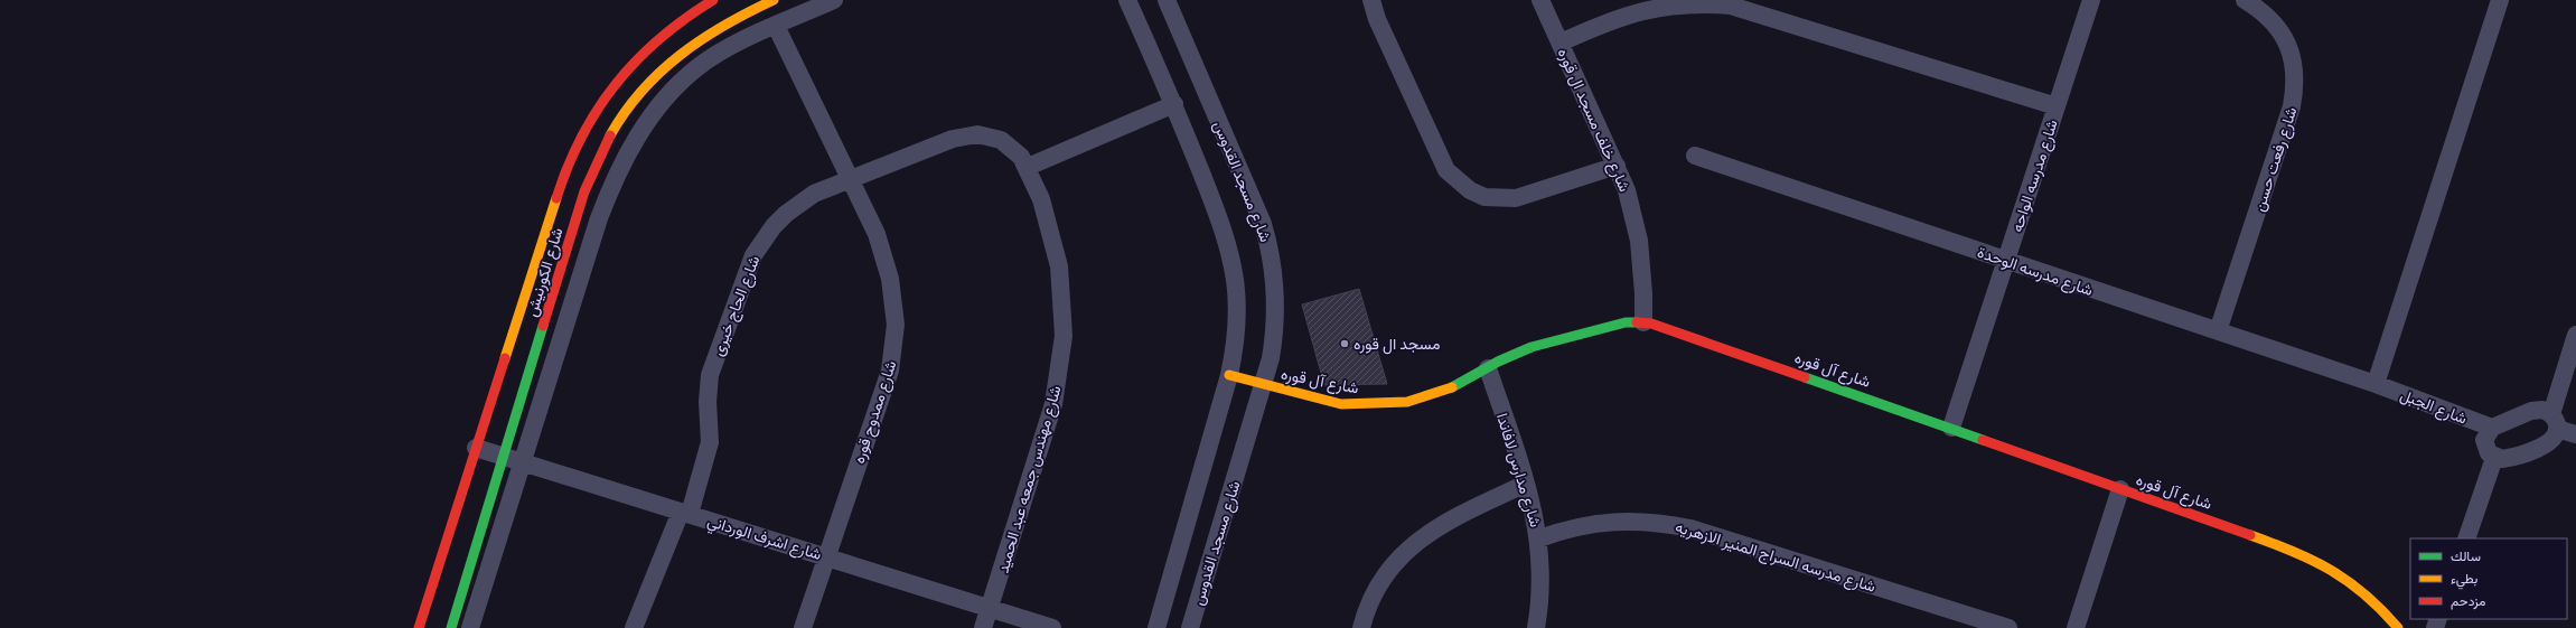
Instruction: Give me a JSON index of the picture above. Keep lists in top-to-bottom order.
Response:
{
  "streets": {
    "street": [
      "شارع خلف مسجد ال قوره",
      "شارع رفعت حسن",
      "شارع مدرسه الواحه",
      "شارع مسجد القدوس",
      "شارع مدرسه الوحدة",
      "شارع الكورنيش",
      "شارع الحاج خيرى",
      "شارع آل قوره",
      "شارع الجبل",
      "شارع ممدوح قوره",
      "شارع مدارس لافاندا",
      "شارع مهندس جمعه عبد الحميد",
      "شارع اشرف الورداني",
      "شارع مدرسه السراج المنير الازهريه"
    ]
  },
  "crossings": [
    ["شارع خلف مسجد ال قوره", "شارع آل قوره"],
    ["شارع رفعت حسن", "شارع مدرسه الوحدة"],
    ["شارع مدرسه الواحه", "شارع مدرسه الوحدة"],
    ["شارع مدرسه الواحه", "شارع آل قوره"],
    ["شارع مسجد القدوس", "شارع آل قوره"],
    ["شارع مدرسه الوحدة", "شارع الجبل"],
    ["شارع الكورنيش", "شارع اشرف الورداني"],
    ["شارع الحاج خيرى", "شارع ممدوح قوره"],
    ["شارع الحاج خيرى", "شارع مهندس جمعه عبد الحميد"],
    ["شارع الحاج خيرى", "شارع اشرف الورداني"],
    ["شارع آل قوره", "شارع مدارس لافاندا"],
    ["شارع ممدوح قوره", "شارع اشرف الورداني"],
    ["شارع مدارس لافاندا", "شارع مدرسه السراج المنير الازهريه"],
    ["شارع مهندس جمعه عبد الحميد", "شارع اشرف الورداني"]
  ],
  "places": ["مسجد ال قوره"],
  "legend": ["سالك", "بطيء", "مزدحم"]
}
